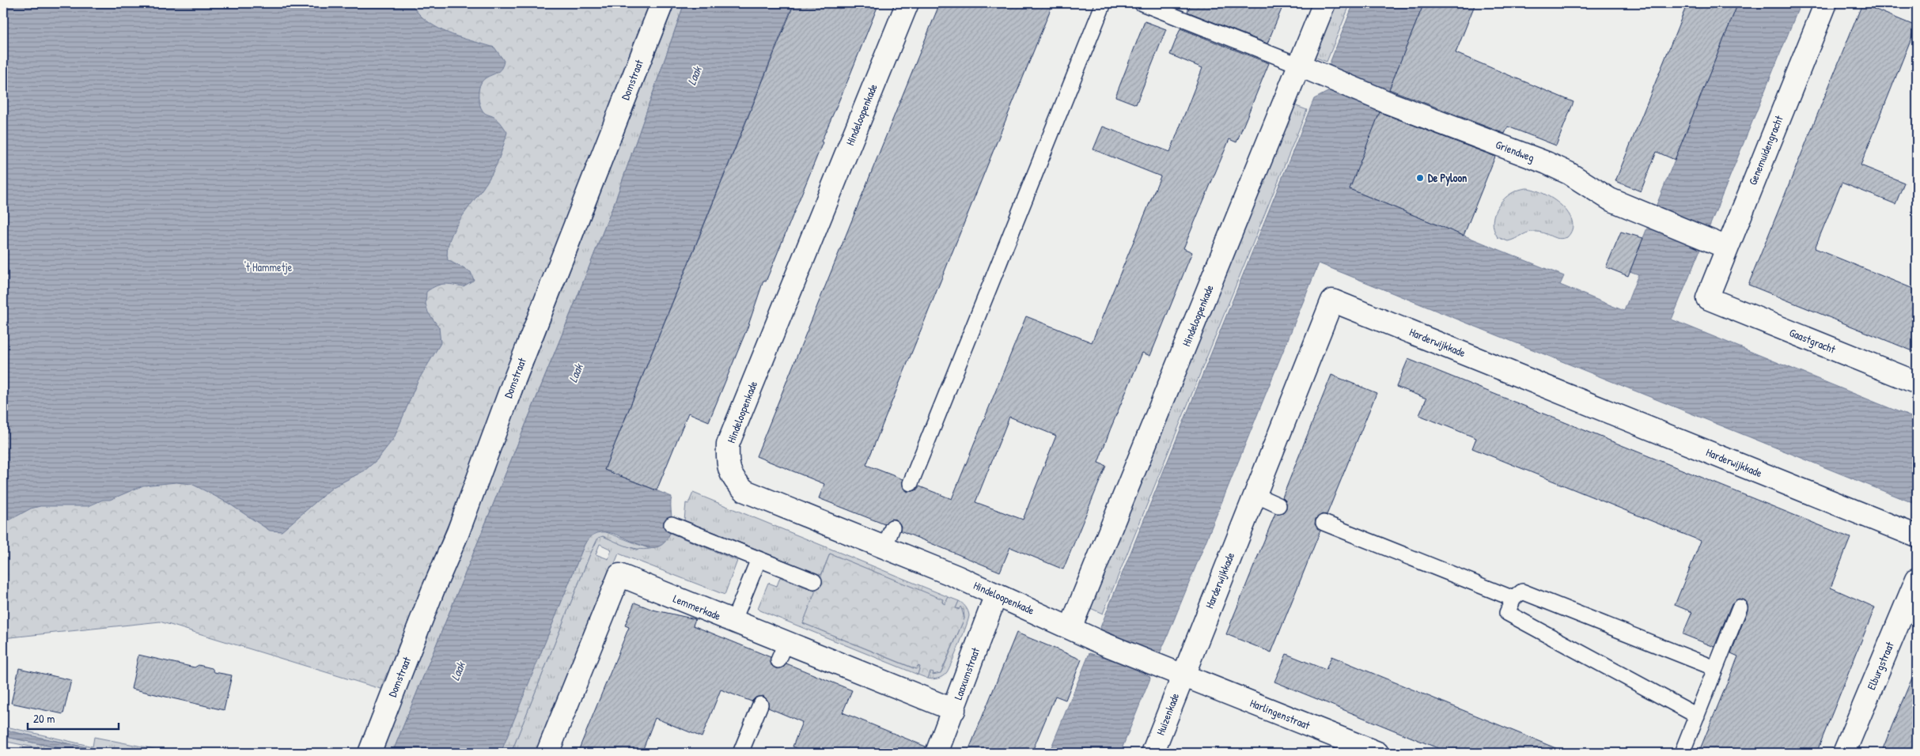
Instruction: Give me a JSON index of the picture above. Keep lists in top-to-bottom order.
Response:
{
  "streets": {
    "street": [
      "Domstraat",
      "Hindeloopenkade",
      "Genemuidengracht",
      "Griendweg",
      "Gaastgracht",
      "Harderwijkkade",
      "Lemmerkade",
      "Elburgstraat",
      "Laaxumstraat",
      "Huizenkade",
      "Harlingenstraat"
    ]
  },
  "crossings": [
    ["Hindeloopenkade", "Griendweg"],
    ["Hindeloopenkade", "Harderwijkkade"],
    ["Hindeloopenkade", "Laaxumstraat"],
    ["Hindeloopenkade", "Huizenkade"],
    ["Hindeloopenkade", "Harlingenstraat"],
    ["Genemuidengracht", "Griendweg"],
    ["Genemuidengracht", "Gaastgracht"],
    ["Harderwijkkade", "Huizenkade"],
    ["Harderwijkkade", "Harlingenstraat"],
    ["Lemmerkade", "Laaxumstraat"],
    ["Huizenkade", "Harlingenstraat"]
  ],
  "water": ["Laak"],
  "parks": ["'t Hammetje"],
  "places": ["De Pyloon"],
  "scale_bar": "20 m"
}
